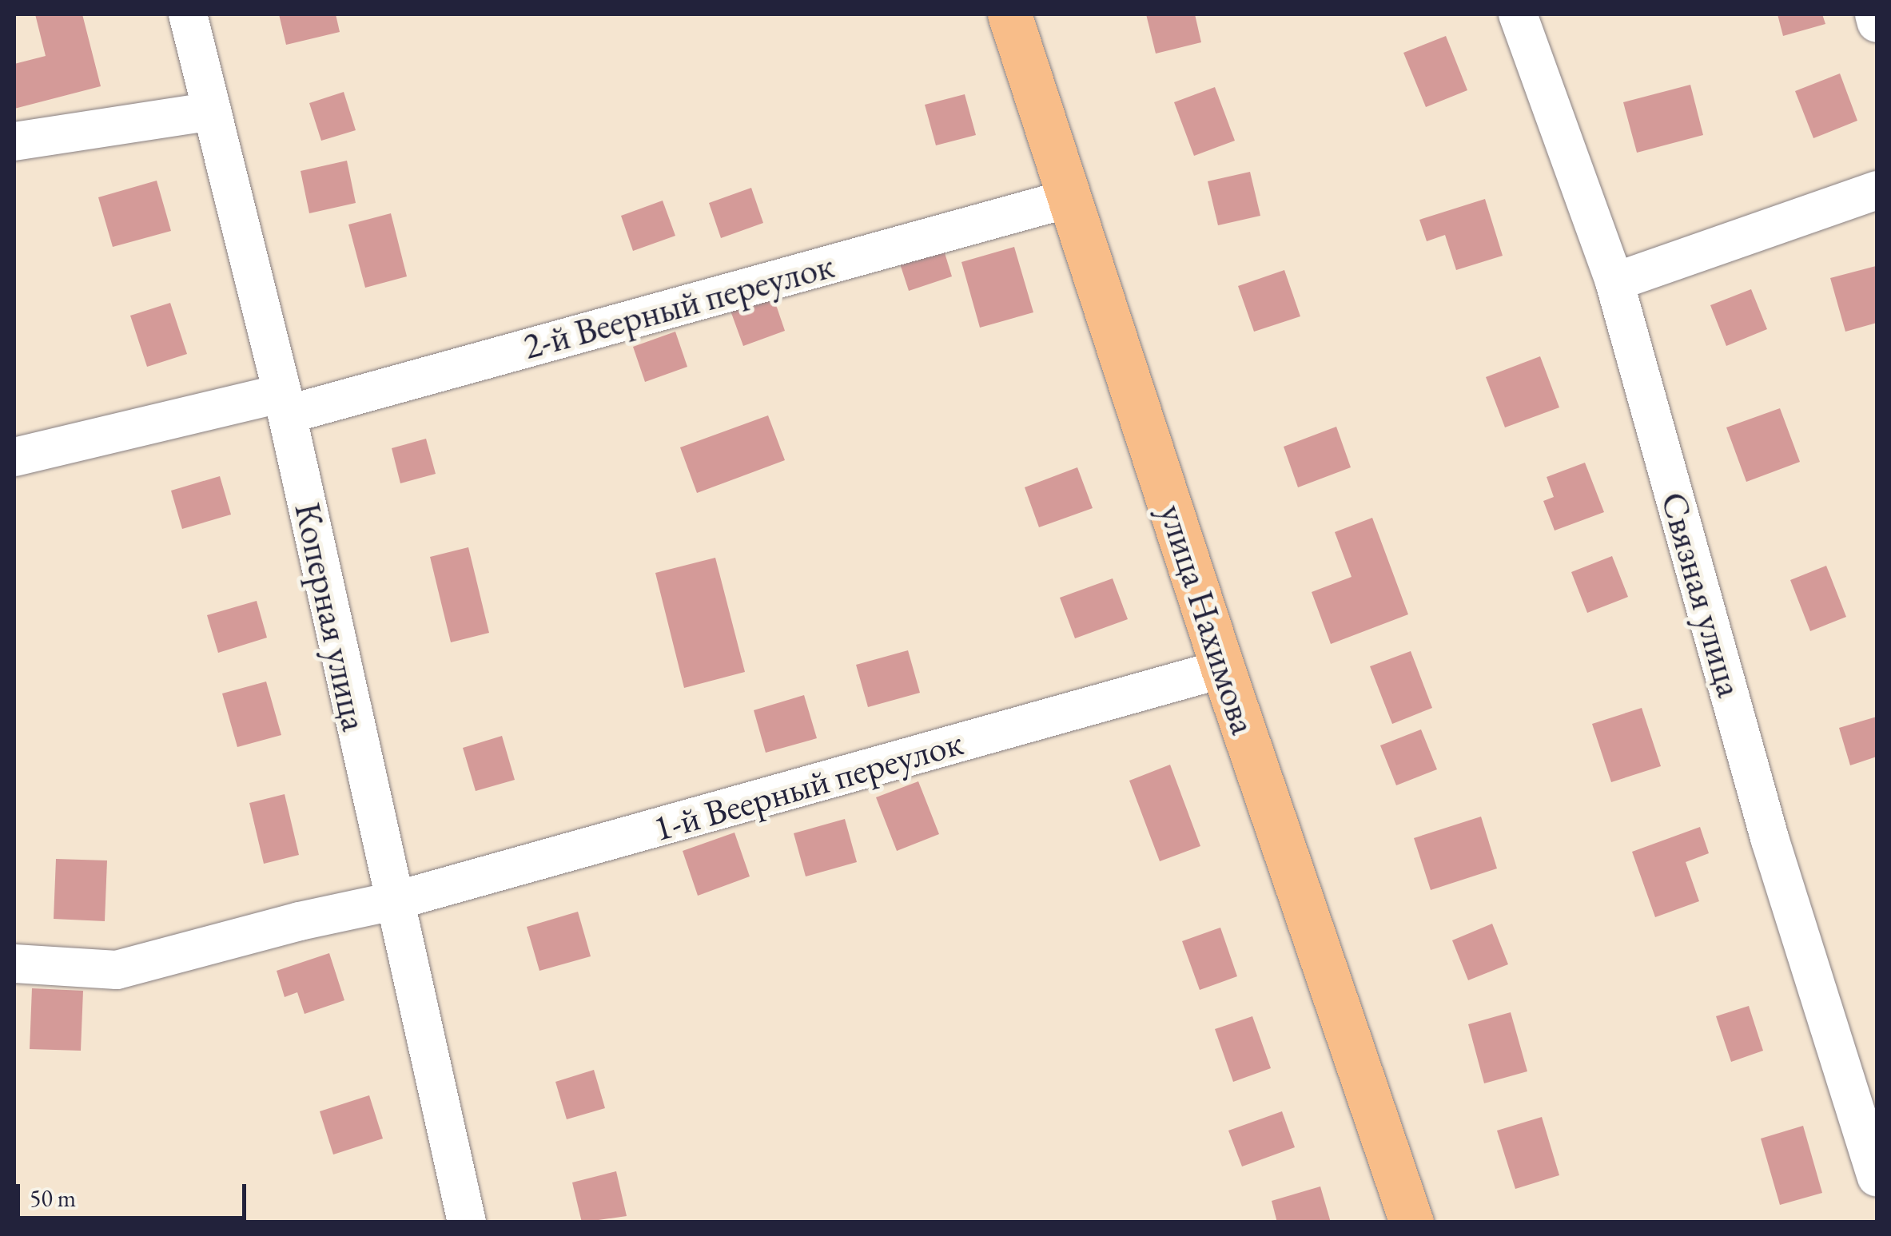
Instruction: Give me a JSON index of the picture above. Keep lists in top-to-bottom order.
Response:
{
  "streets": {
    "main road": ["улица Нахимова"],
    "street": [
      "2-й Веерный переулок",
      "Связная улица",
      "Коперная улица",
      "1-й Веерный переулок"
    ]
  },
  "crossings": [
    ["2-й Веерный переулок", "Коперная улица"],
    ["2-й Веерный переулок", "улица Нахимова"],
    ["Коперная улица", "1-й Веерный переулок"],
    ["улица Нахимова", "1-й Веерный переулок"]
  ],
  "scale_bar": "50 m"
}
